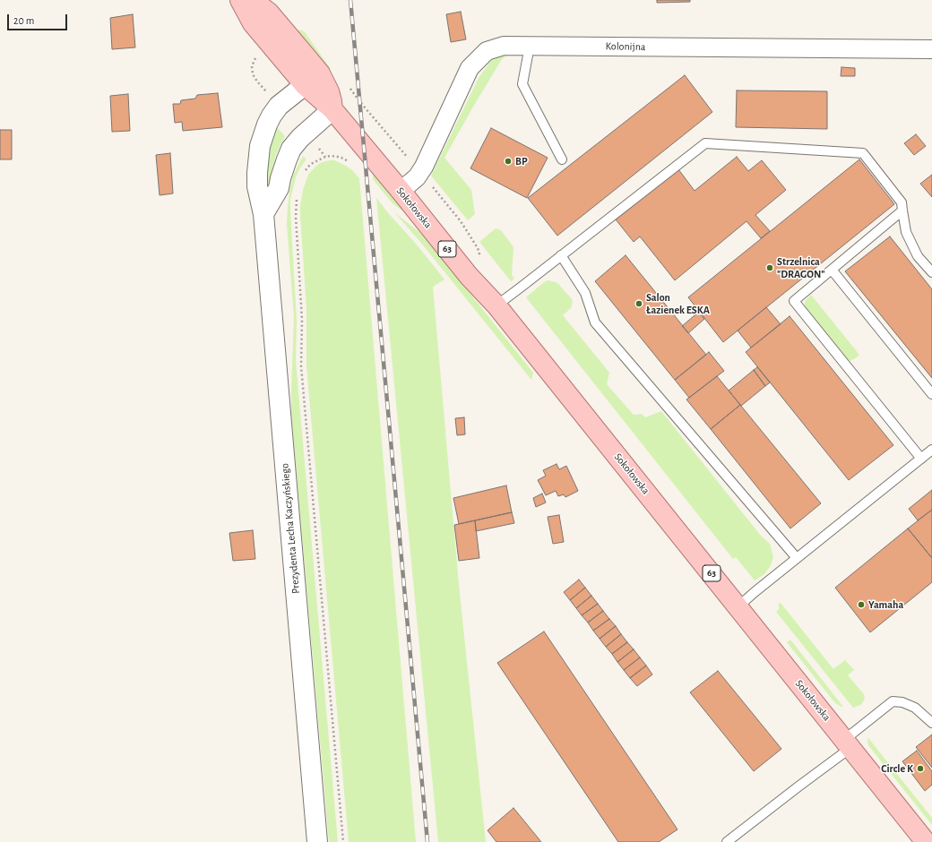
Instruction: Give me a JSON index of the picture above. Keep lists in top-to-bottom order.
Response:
{
  "streets": {
    "main road": ["Sokołowska", "63", "Prezydenta Lecha Kaczyńskiego"],
    "street": ["Kolonijna"]
  },
  "crossings": [
    ["Kolonijna", "Sokołowska"],
    ["Sokołowska", "Prezydenta Lecha Kaczyńskiego"]
  ],
  "places": [
    "BP",
    "Strzelnica \"DRAGON\"",
    "Salon Łazienek ESKA",
    "Yamaha",
    "Circle K"
  ],
  "scale_bar": "20 m"
}
